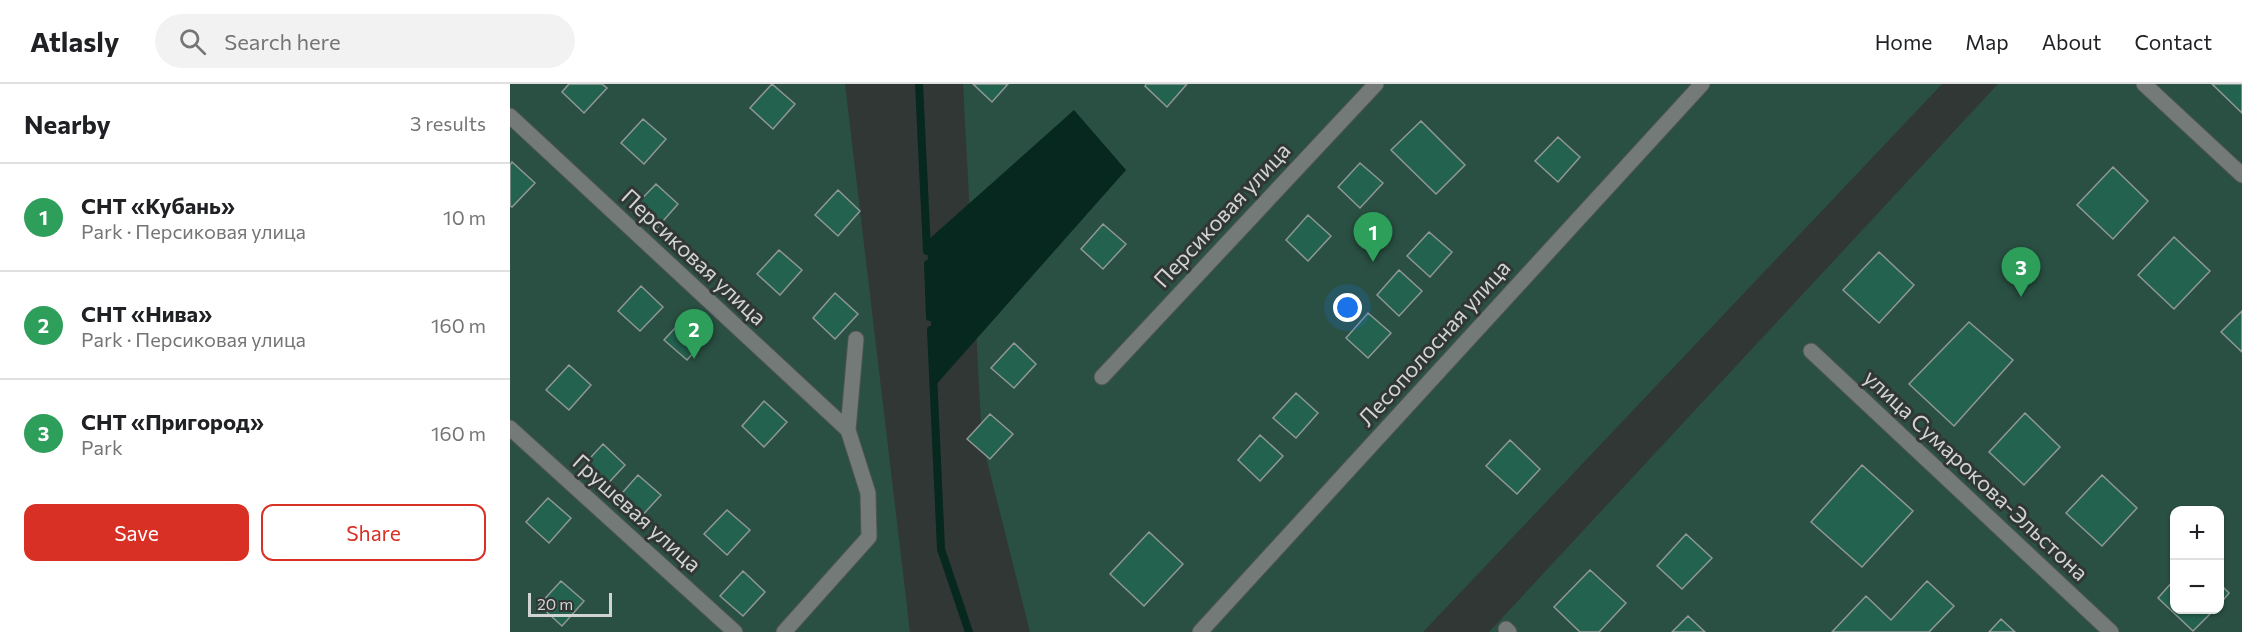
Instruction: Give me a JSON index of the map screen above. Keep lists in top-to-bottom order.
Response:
{
  "streets": {
    "street": [
      "Персиковая улица",
      "Лесополосная улица",
      "улица Сумарокова-Эльстона",
      "Грушевая улица"
    ]
  },
  "scale_bar": "20 m",
  "page": {
    "header": "Atlasly",
    "search": "Search here",
    "nav": [
      "Home",
      "Map",
      "About",
      "Contact"
    ],
    "heading": ["Nearby", "3 results"],
    "list": [
      {
        "mark": "1",
        "name": "СНТ «Кубань»",
        "note": "Park · Персиковая улица",
        "value": "10 m"
      },
      {
        "mark": "2",
        "name": "СНТ «Нива»",
        "note": "Park · Персиковая улица",
        "value": "160 m"
      },
      {
        "mark": "3",
        "name": "СНТ «Пригород»",
        "note": "Park",
        "value": "160 m"
      }
    ],
    "pins": ["1", "3", "2"],
    "buttons": ["Save", "Share"],
    "map_buttons": ["+", "−"],
    "scale": "20 m"
  }
}
